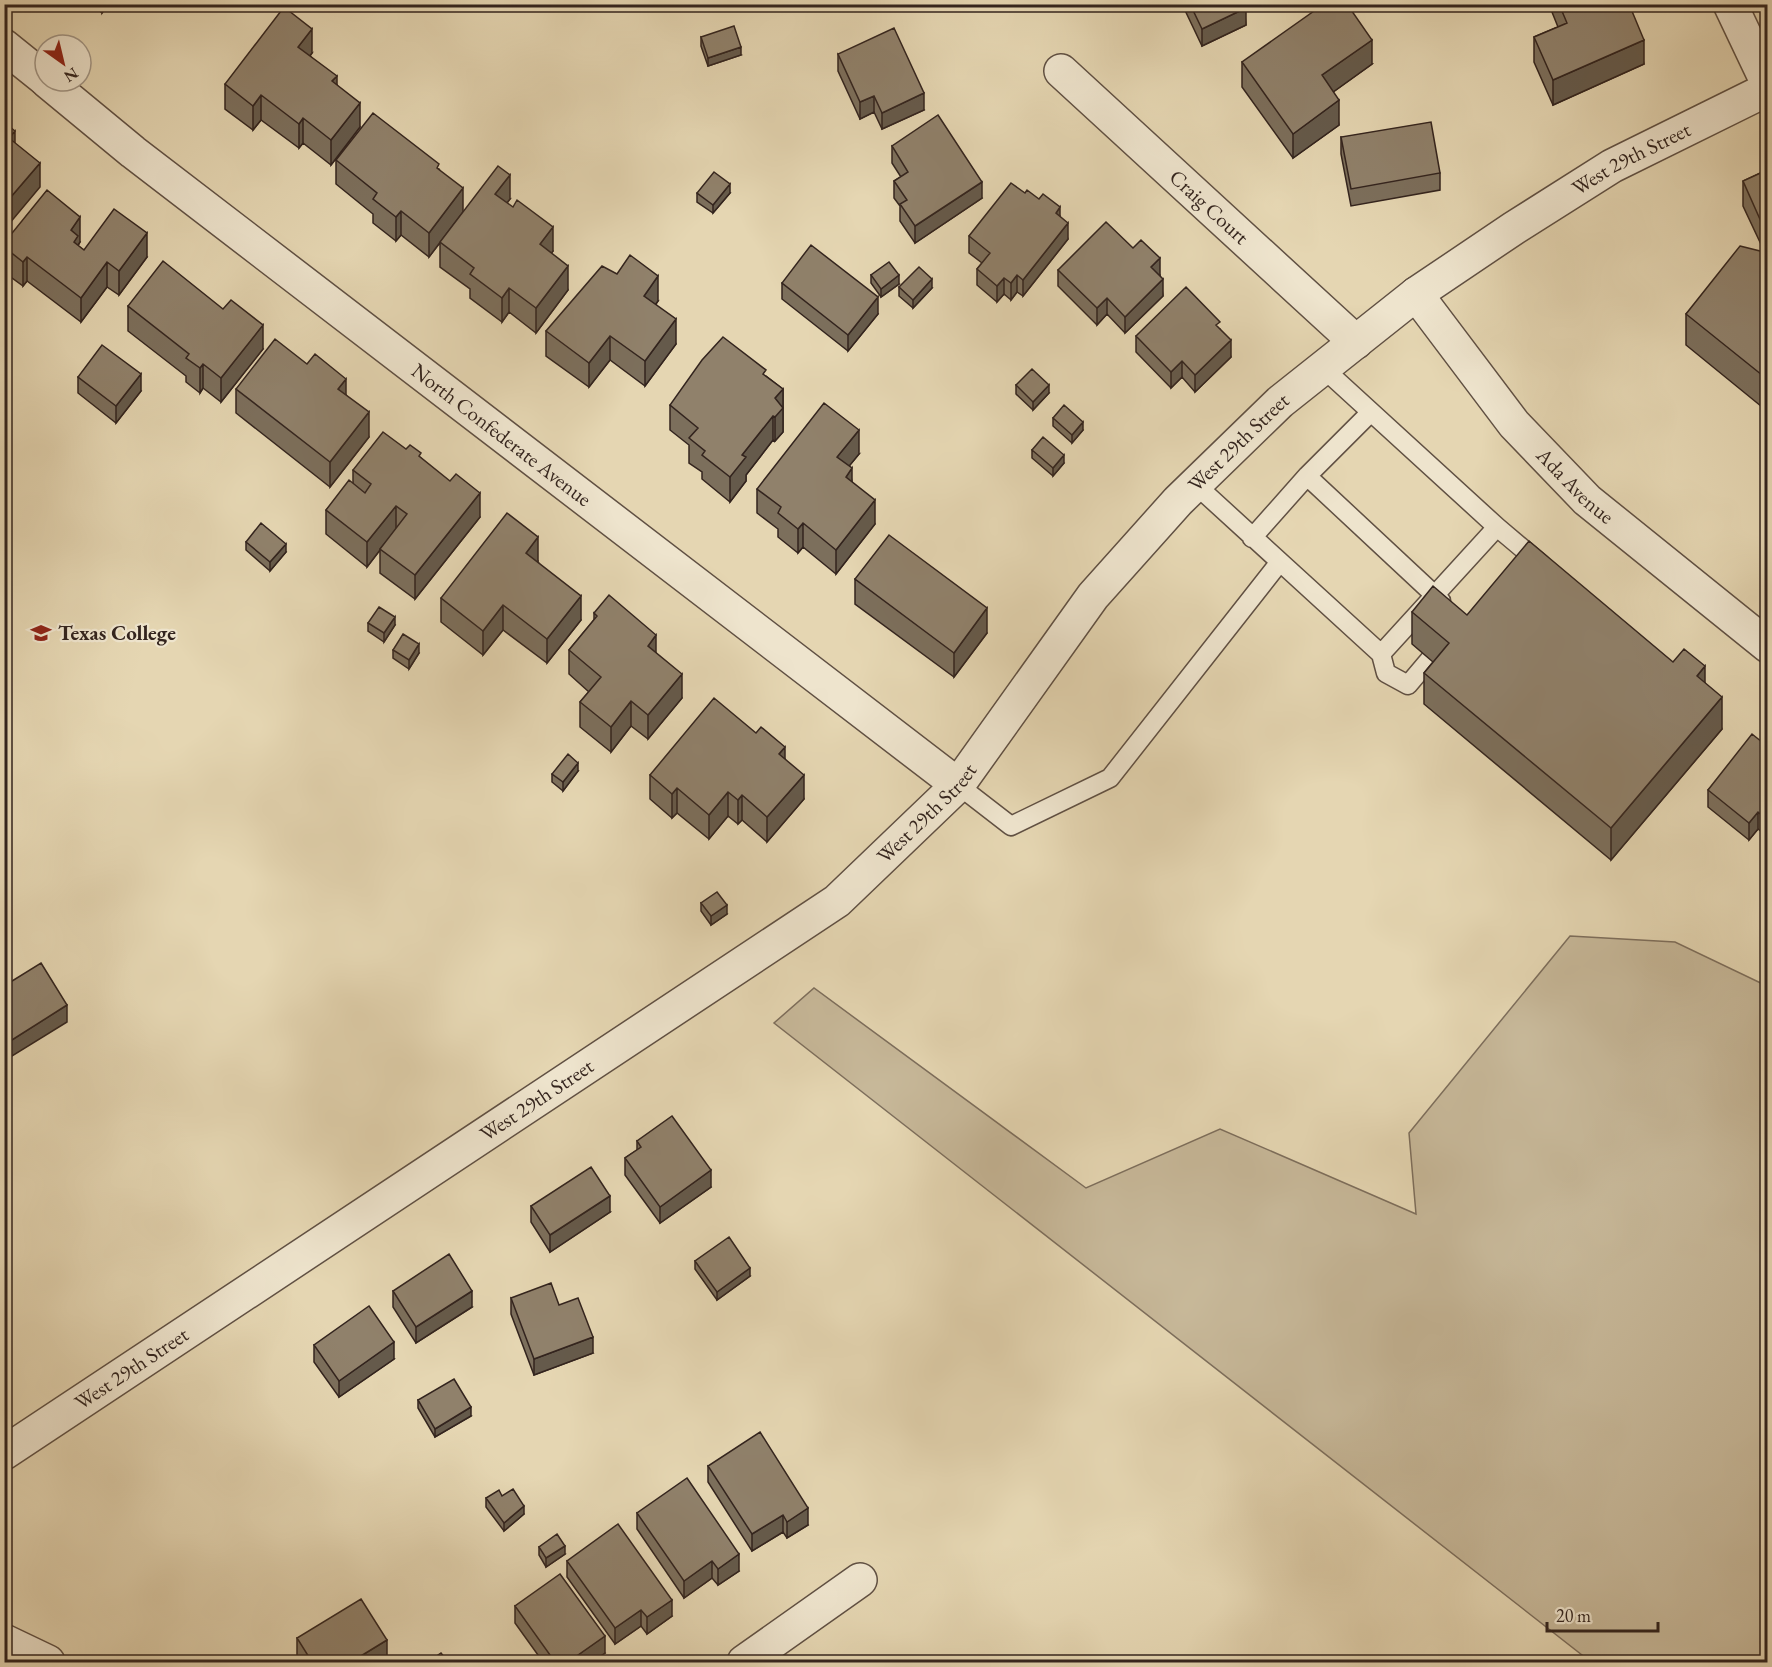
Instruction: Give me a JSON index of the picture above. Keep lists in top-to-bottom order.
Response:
{
  "streets": {
    "street": [
      "West 29th Street",
      "Craig Court",
      "North Confederate Avenue",
      "Ada Avenue"
    ]
  },
  "crossings": [
    ["West 29th Street", "Craig Court"],
    ["West 29th Street", "North Confederate Avenue"],
    ["West 29th Street", "Ada Avenue"]
  ],
  "places": {
    "school or university": ["Texas College"]
  },
  "scale_bar": "20 m",
  "north": "bottom right"
}
